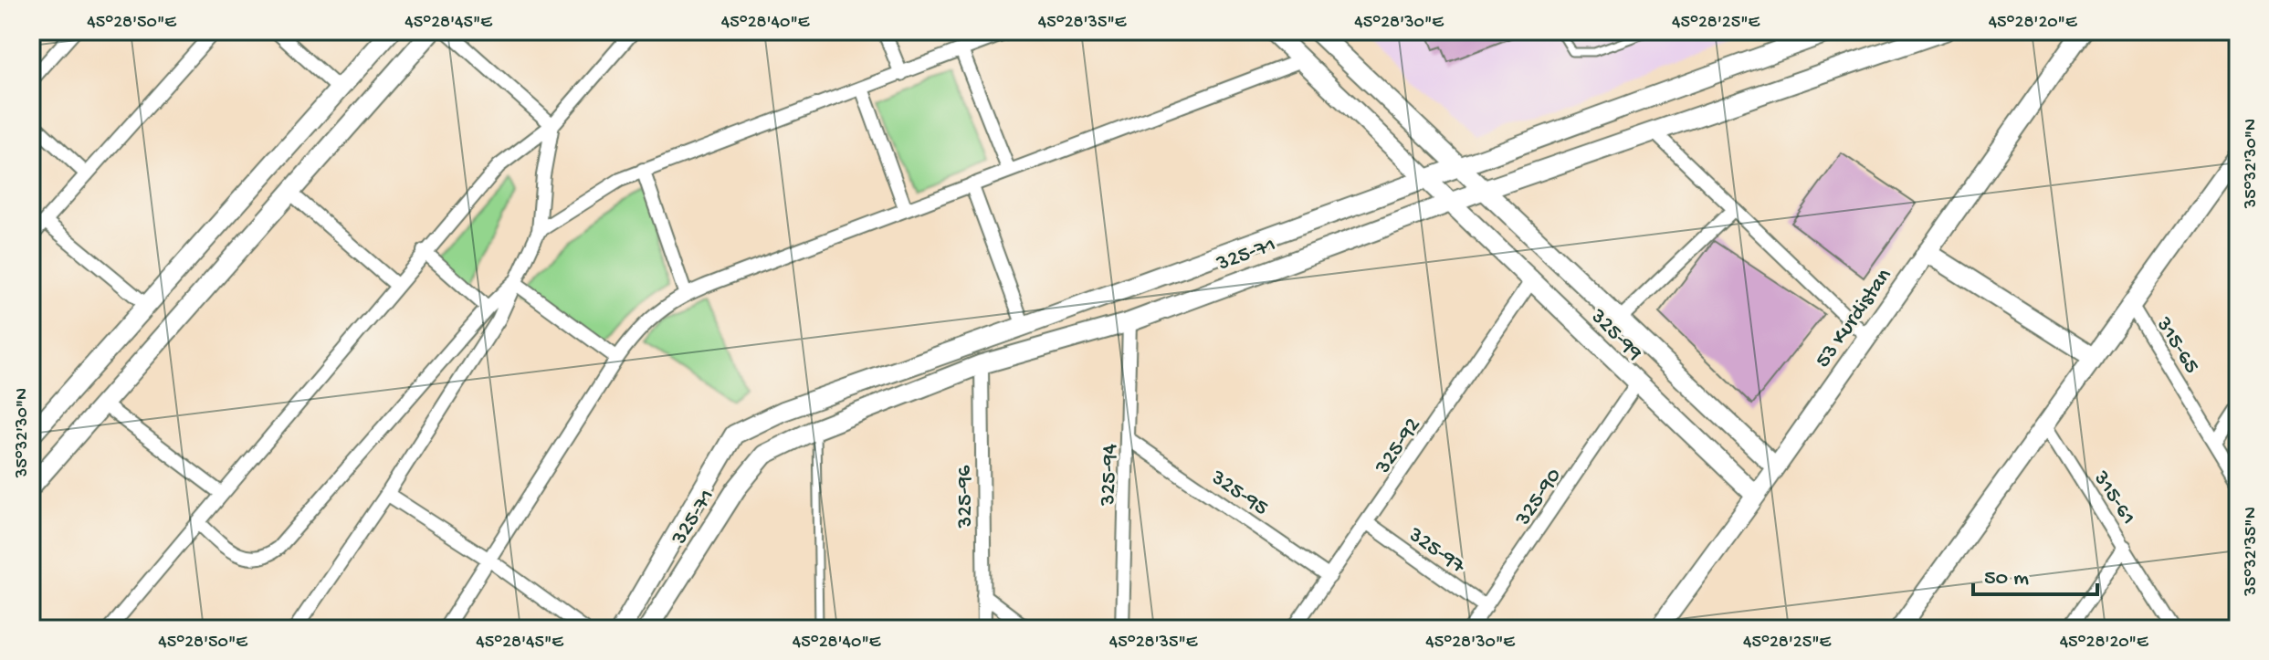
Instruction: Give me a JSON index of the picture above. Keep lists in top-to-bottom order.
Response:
{
  "streets": {
    "street": [
      "325-71",
      "53 Kurdistan",
      "325-99",
      "315-65",
      "325-92",
      "325-94",
      "325-95",
      "325-90",
      "325-96",
      "315-61",
      "325-97"
    ]
  },
  "crossings": [
    ["325-71", "325-99"],
    ["325-71", "325-94"],
    ["325-71", "325-96"],
    ["53 Kurdistan", "325-99"],
    ["325-99", "325-92"],
    ["325-99", "325-90"],
    ["325-92", "325-95"],
    ["325-92", "325-97"],
    ["325-94", "325-95"],
    ["325-90", "325-97"]
  ],
  "scale_bar": "50 m",
  "coordinates": [
    "45°28'50\"E",
    "45°28'45\"E",
    "45°28'40\"E",
    "45°28'35\"E",
    "45°28'30\"E",
    "45°28'25\"E",
    "45°28'20\"E",
    "35°32'30\"N",
    "35°32'35\"N"
  ]
}
